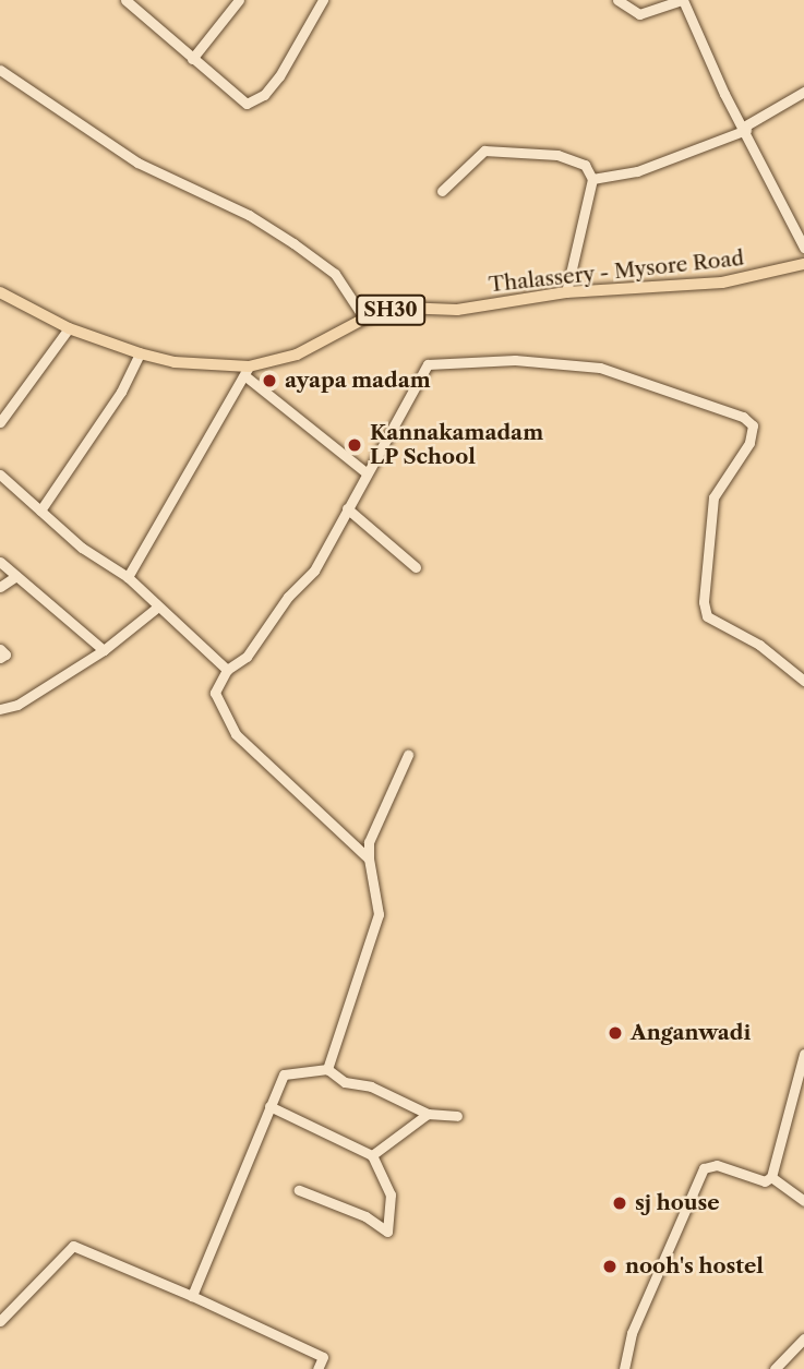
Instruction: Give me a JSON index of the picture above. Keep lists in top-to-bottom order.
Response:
{
  "streets": {
    "main road": ["Thalassery - Mysore Road", "SH30"]
  },
  "places": [
    "ayapa madam",
    "Kannakamadam LP School",
    "Anganwadi",
    "sj house",
    "nooh's hostel"
  ]
}
